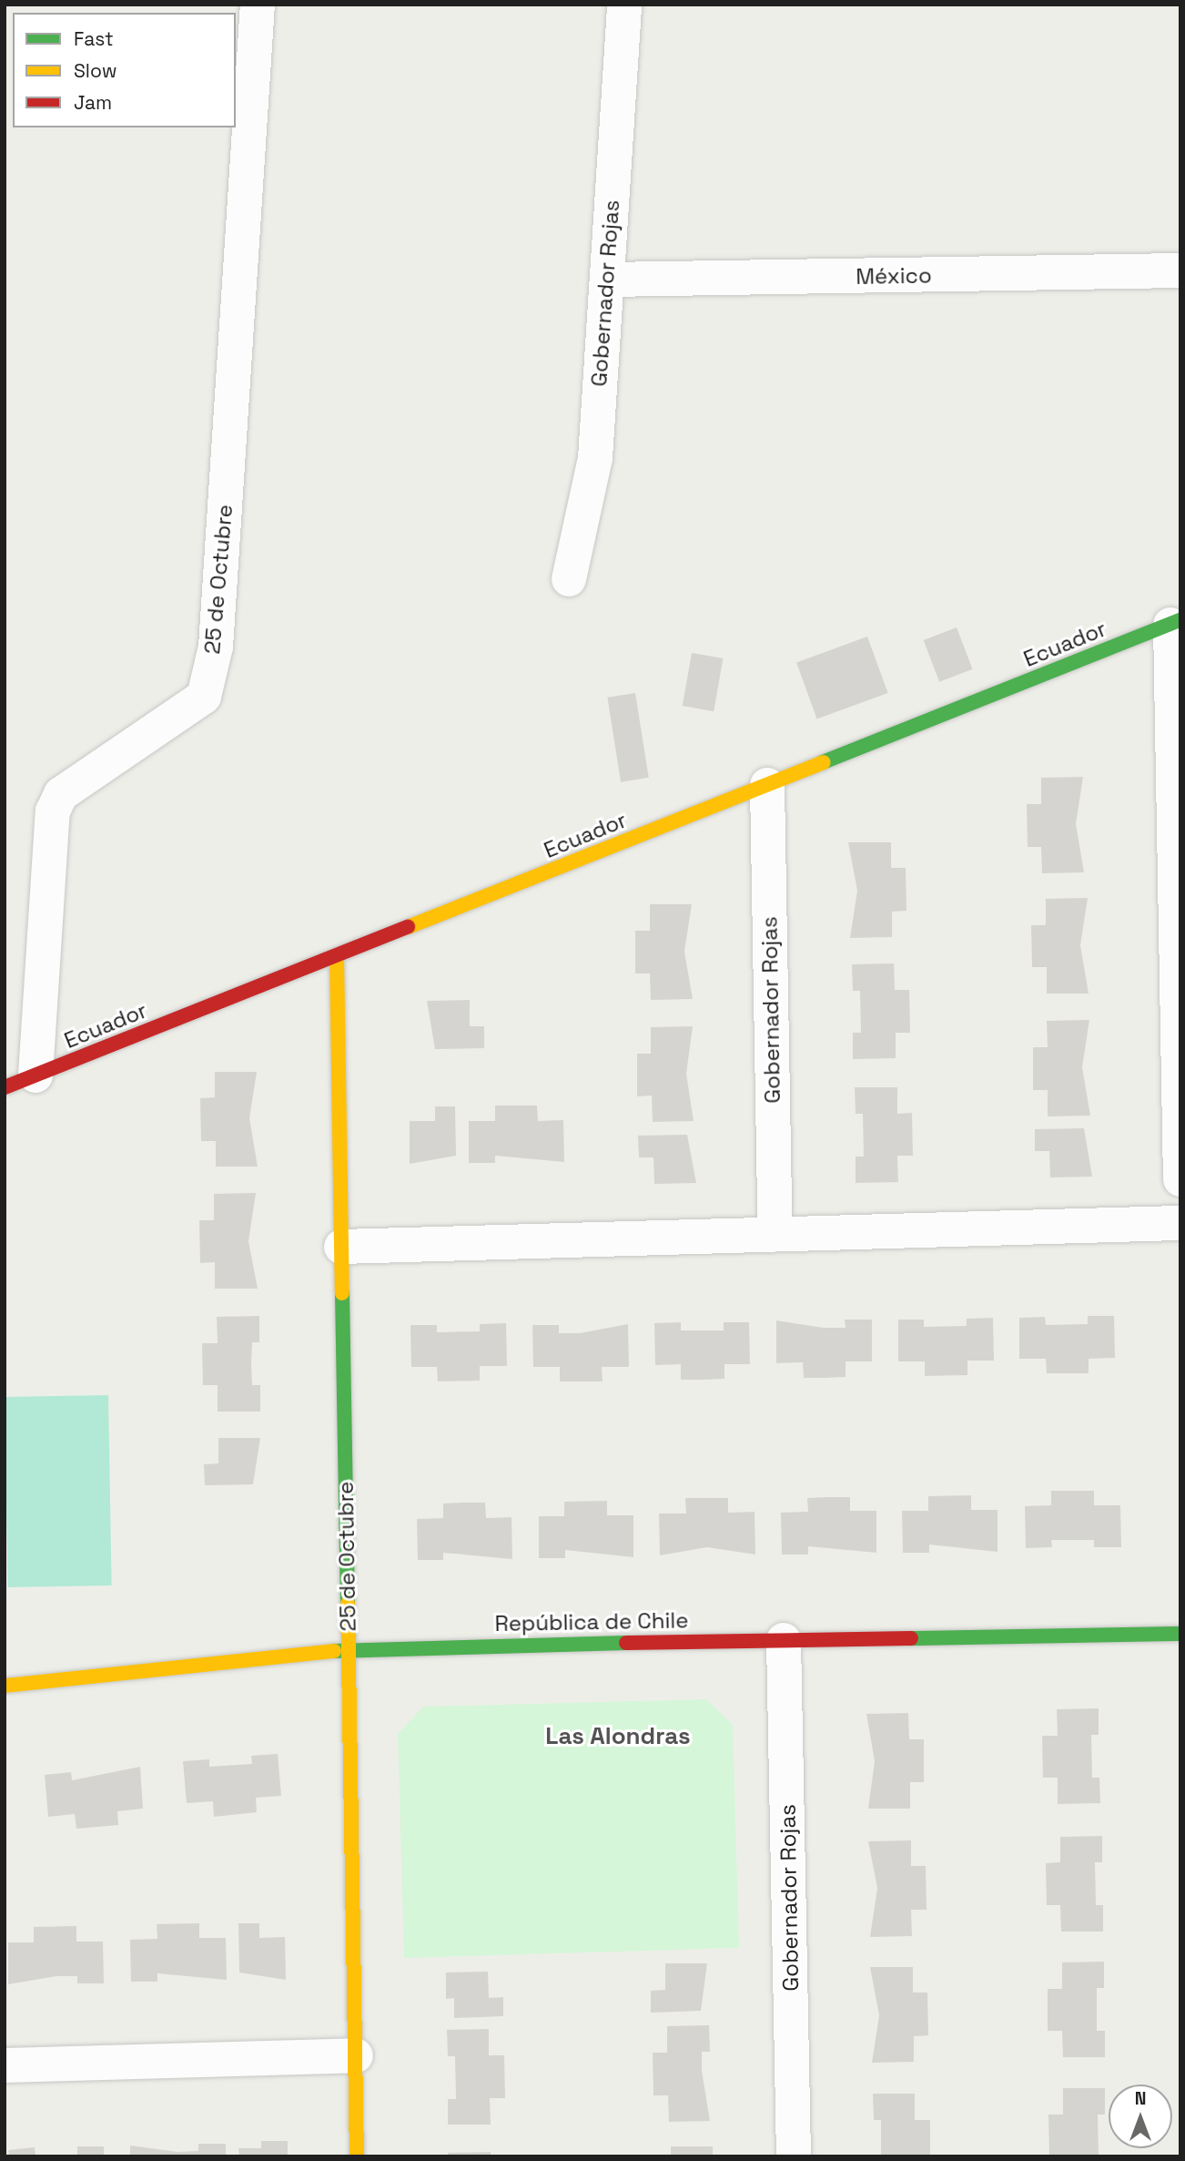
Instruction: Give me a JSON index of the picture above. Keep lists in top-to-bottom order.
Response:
{
  "streets": {
    "street": [
      "México",
      "Gobernador Rojas",
      "25 de Octubre",
      "Ecuador",
      "República de Chile"
    ]
  },
  "crossings": [
    ["México", "Gobernador Rojas"],
    ["Gobernador Rojas", "Ecuador"],
    ["Gobernador Rojas", "República de Chile"],
    ["25 de Octubre", "Ecuador"],
    ["25 de Octubre", "República de Chile"]
  ],
  "districts": ["Las Alondras"],
  "legend": ["Fast", "Slow", "Jam"],
  "north": "top"
}
